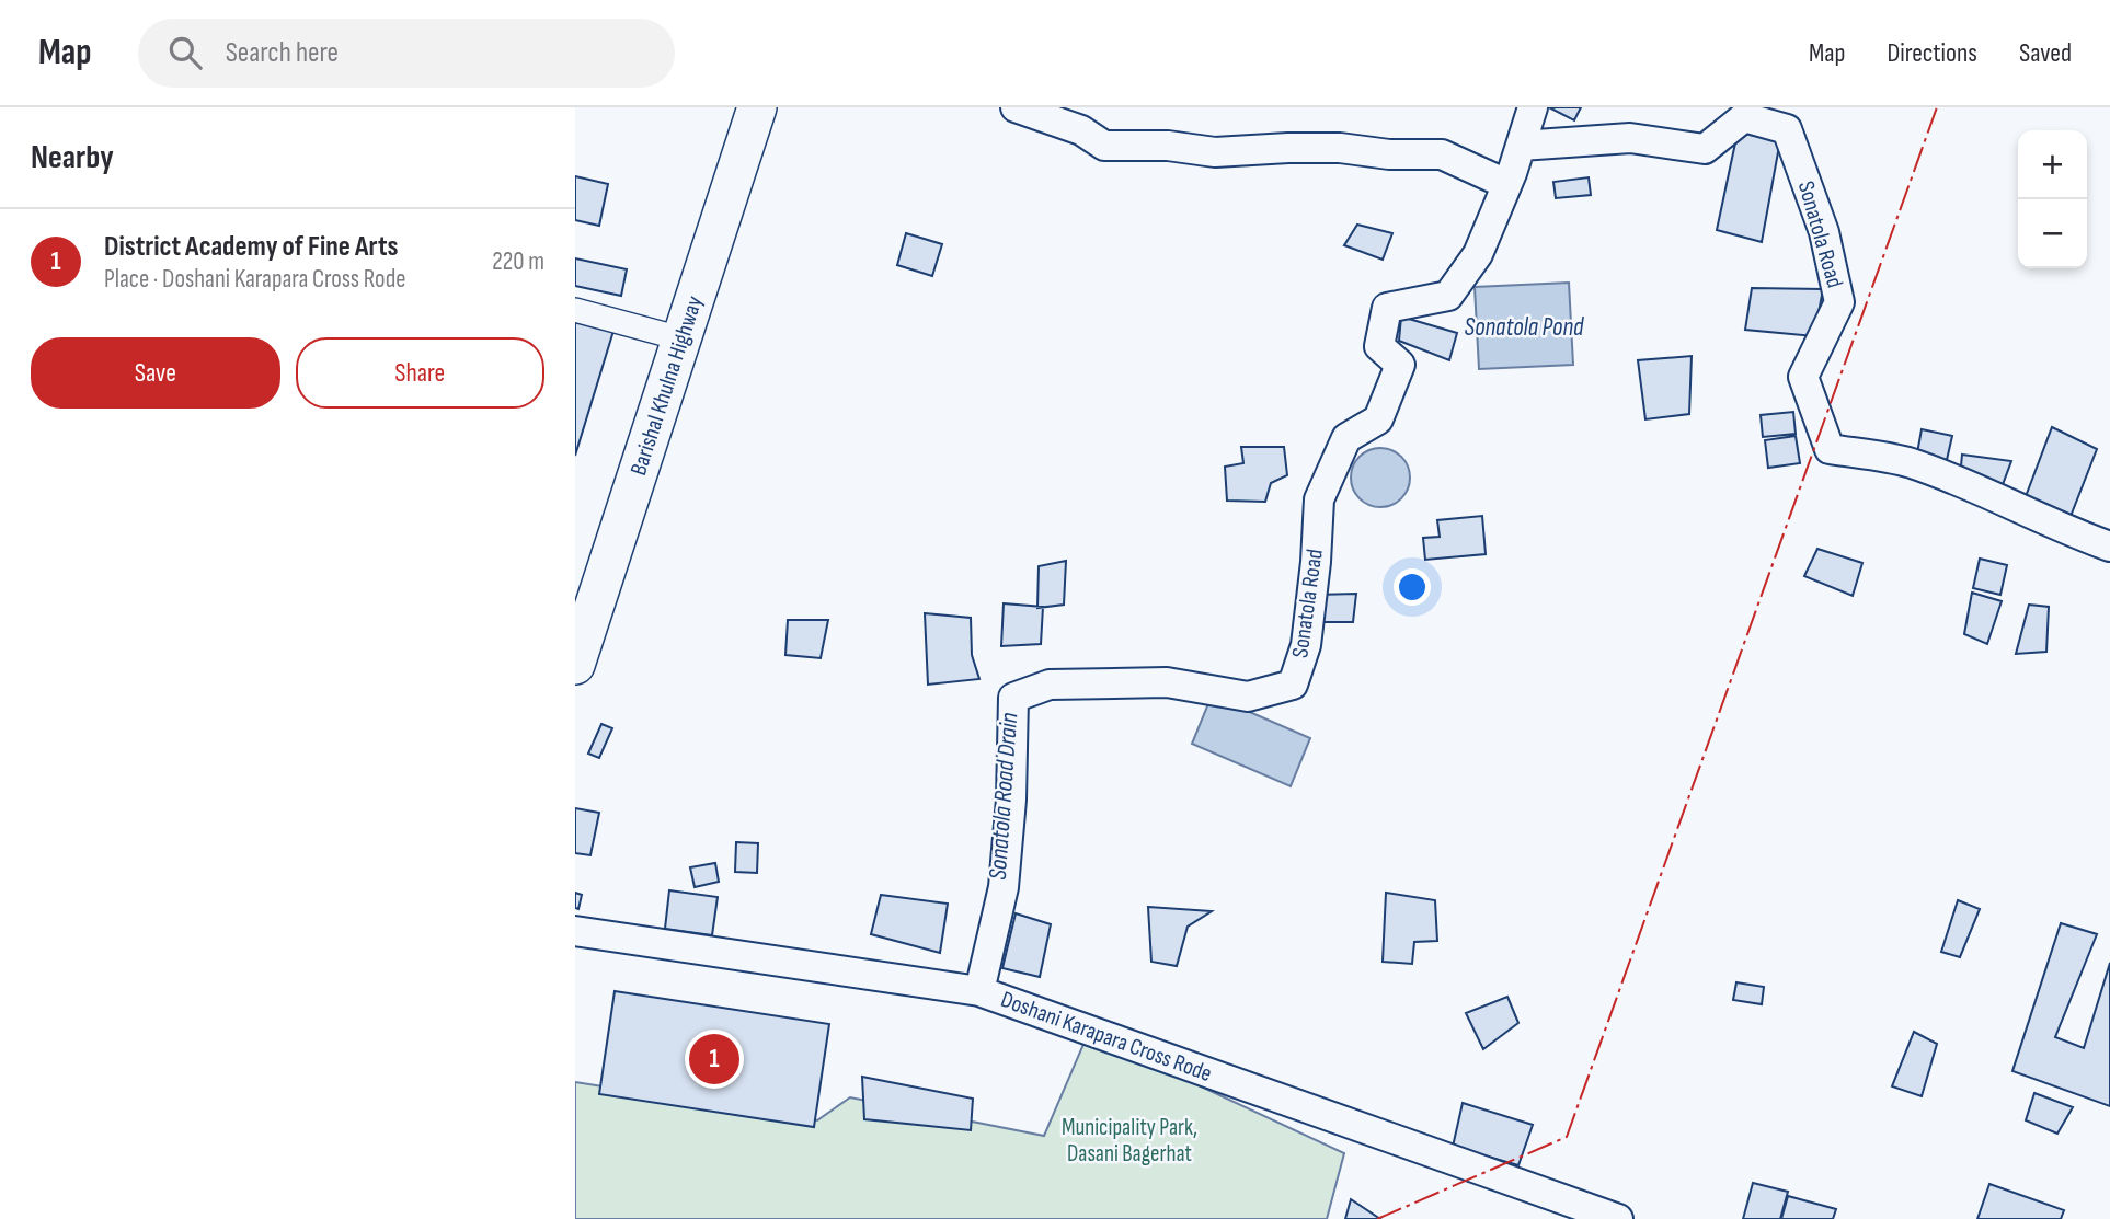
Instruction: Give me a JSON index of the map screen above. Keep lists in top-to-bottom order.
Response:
{
  "streets": {
    "highway": ["Barishal Khulna Highway"],
    "street": ["Sonatola Road", "Doshani Karapara Cross Rode"]
  },
  "crossings": [
    ["Sonatola Road", "Doshani Karapara Cross Rode"]
  ],
  "water": ["Sonatola Pond", "Sonatola Road Drain"],
  "parks": ["Municipality Park, Dasani Bagerhat"],
  "page": {
    "header": "Map",
    "search": "Search here",
    "nav": ["Map", "Directions", "Saved"],
    "heading": "Nearby",
    "map_buttons": ["+", "−"],
    "list": [
      {
        "mark": "1",
        "name": "District Academy of Fine Arts",
        "note": "Place · Doshani Karapara Cross Rode",
        "value": "220 m"
      }
    ],
    "buttons": ["Save", "Share"],
    "pins": "1"
  }
}
